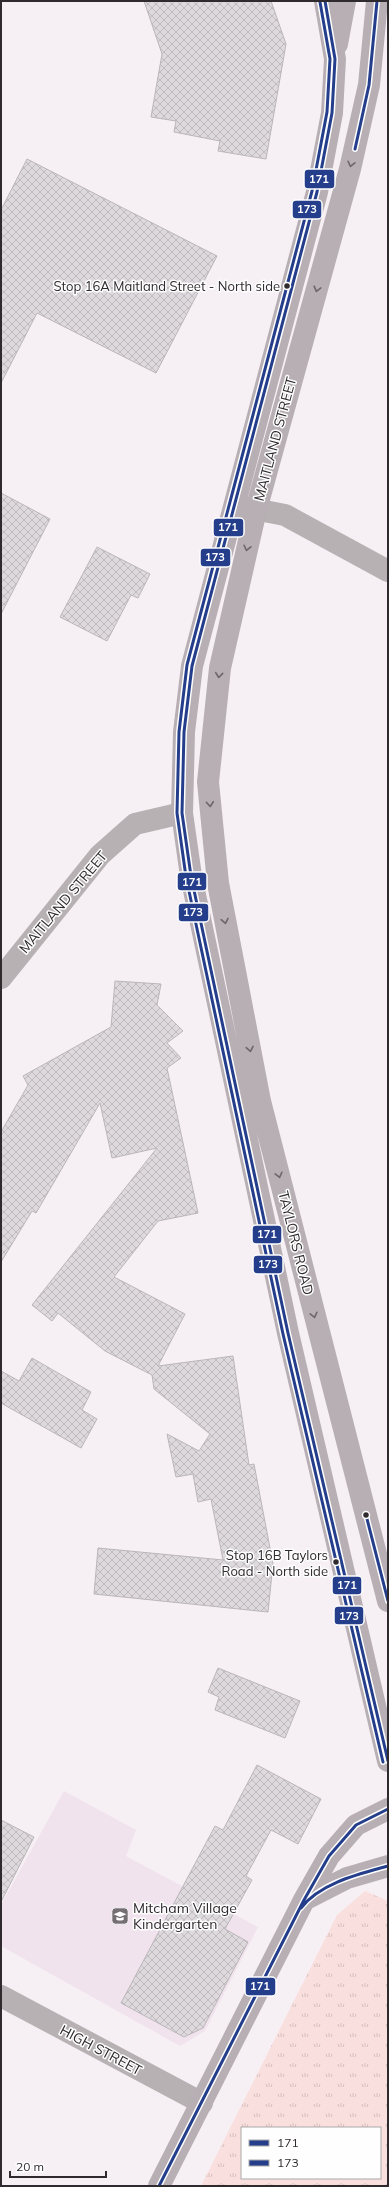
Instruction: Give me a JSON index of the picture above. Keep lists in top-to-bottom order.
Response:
{
  "streets": {
    "main road": ["MAITLAND STREET", "TAYLORS ROAD"],
    "street": ["HIGH STREET"]
  },
  "crossings": [
    ["MAITLAND STREET", "TAYLORS ROAD"]
  ],
  "places": {
    "other": ["Stop 16A Maitland Street - North side", "Stop 16B Taylors Road - North side"],
    "school or university": ["Mitcham Village Kindergarten"]
  },
  "lines": ["transit line 171", "transit line 173"],
  "legend": ["171", "173"],
  "scale_bar": "20 m"
}
